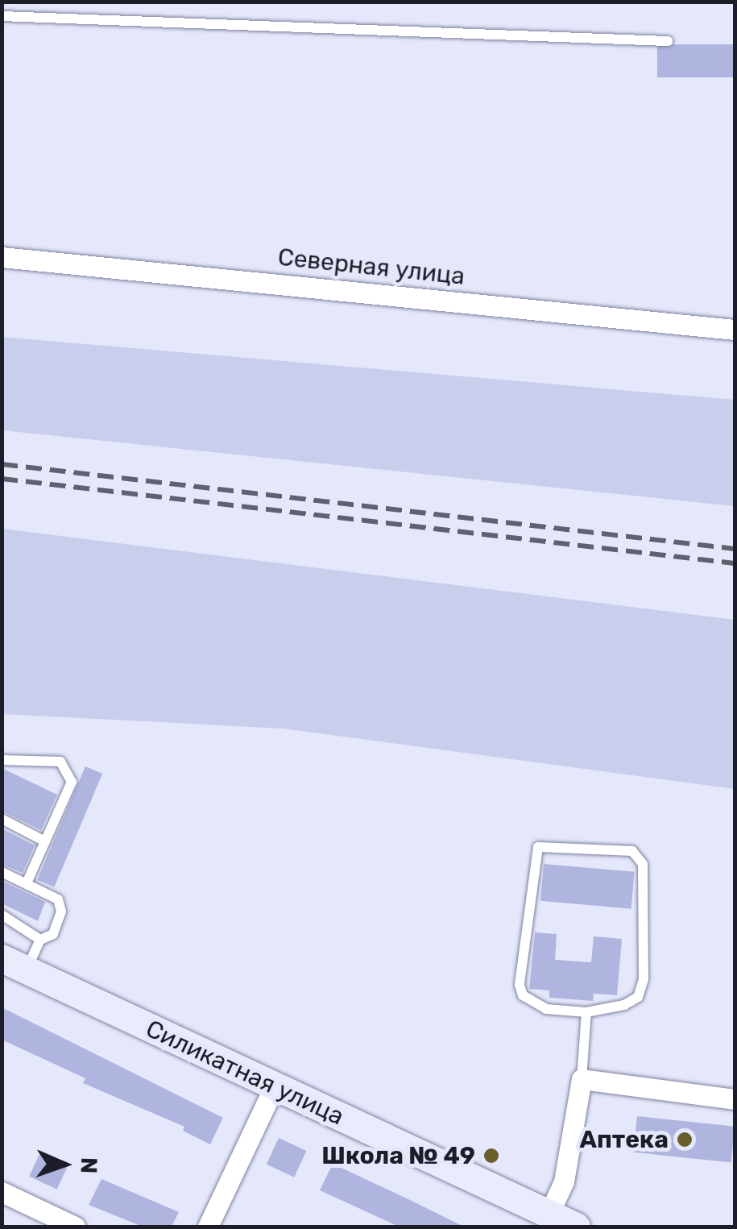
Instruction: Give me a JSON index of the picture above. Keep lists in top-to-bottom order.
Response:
{
  "streets": {
    "street": ["Северная улица", "Силикатная улица"]
  },
  "places": ["Аптека", "Школа № 49"],
  "north": "right"
}
